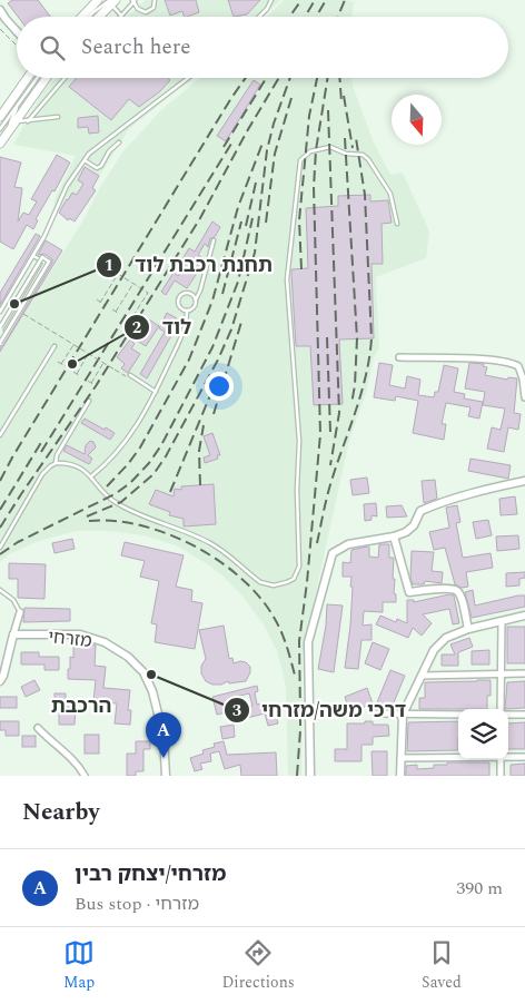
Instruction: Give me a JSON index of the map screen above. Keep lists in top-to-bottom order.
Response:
{
  "streets": {
    "street": ["מזרחי"]
  },
  "districts": ["הרכבת"],
  "places": ["תחנת רכבת לוד", "לוד", "דרכי משה/מזרחי"],
  "north": "bottom",
  "page": {
    "search": "Search here",
    "pins": "A",
    "heading": "Nearby",
    "list": [
      {
        "mark": "A",
        "name": "מזרחי/יצחק רבין",
        "note": "Bus stop · מזרחי",
        "value": "390 m"
      }
    ],
    "nav": ["Map", "Directions", "Saved"]
  }
}
